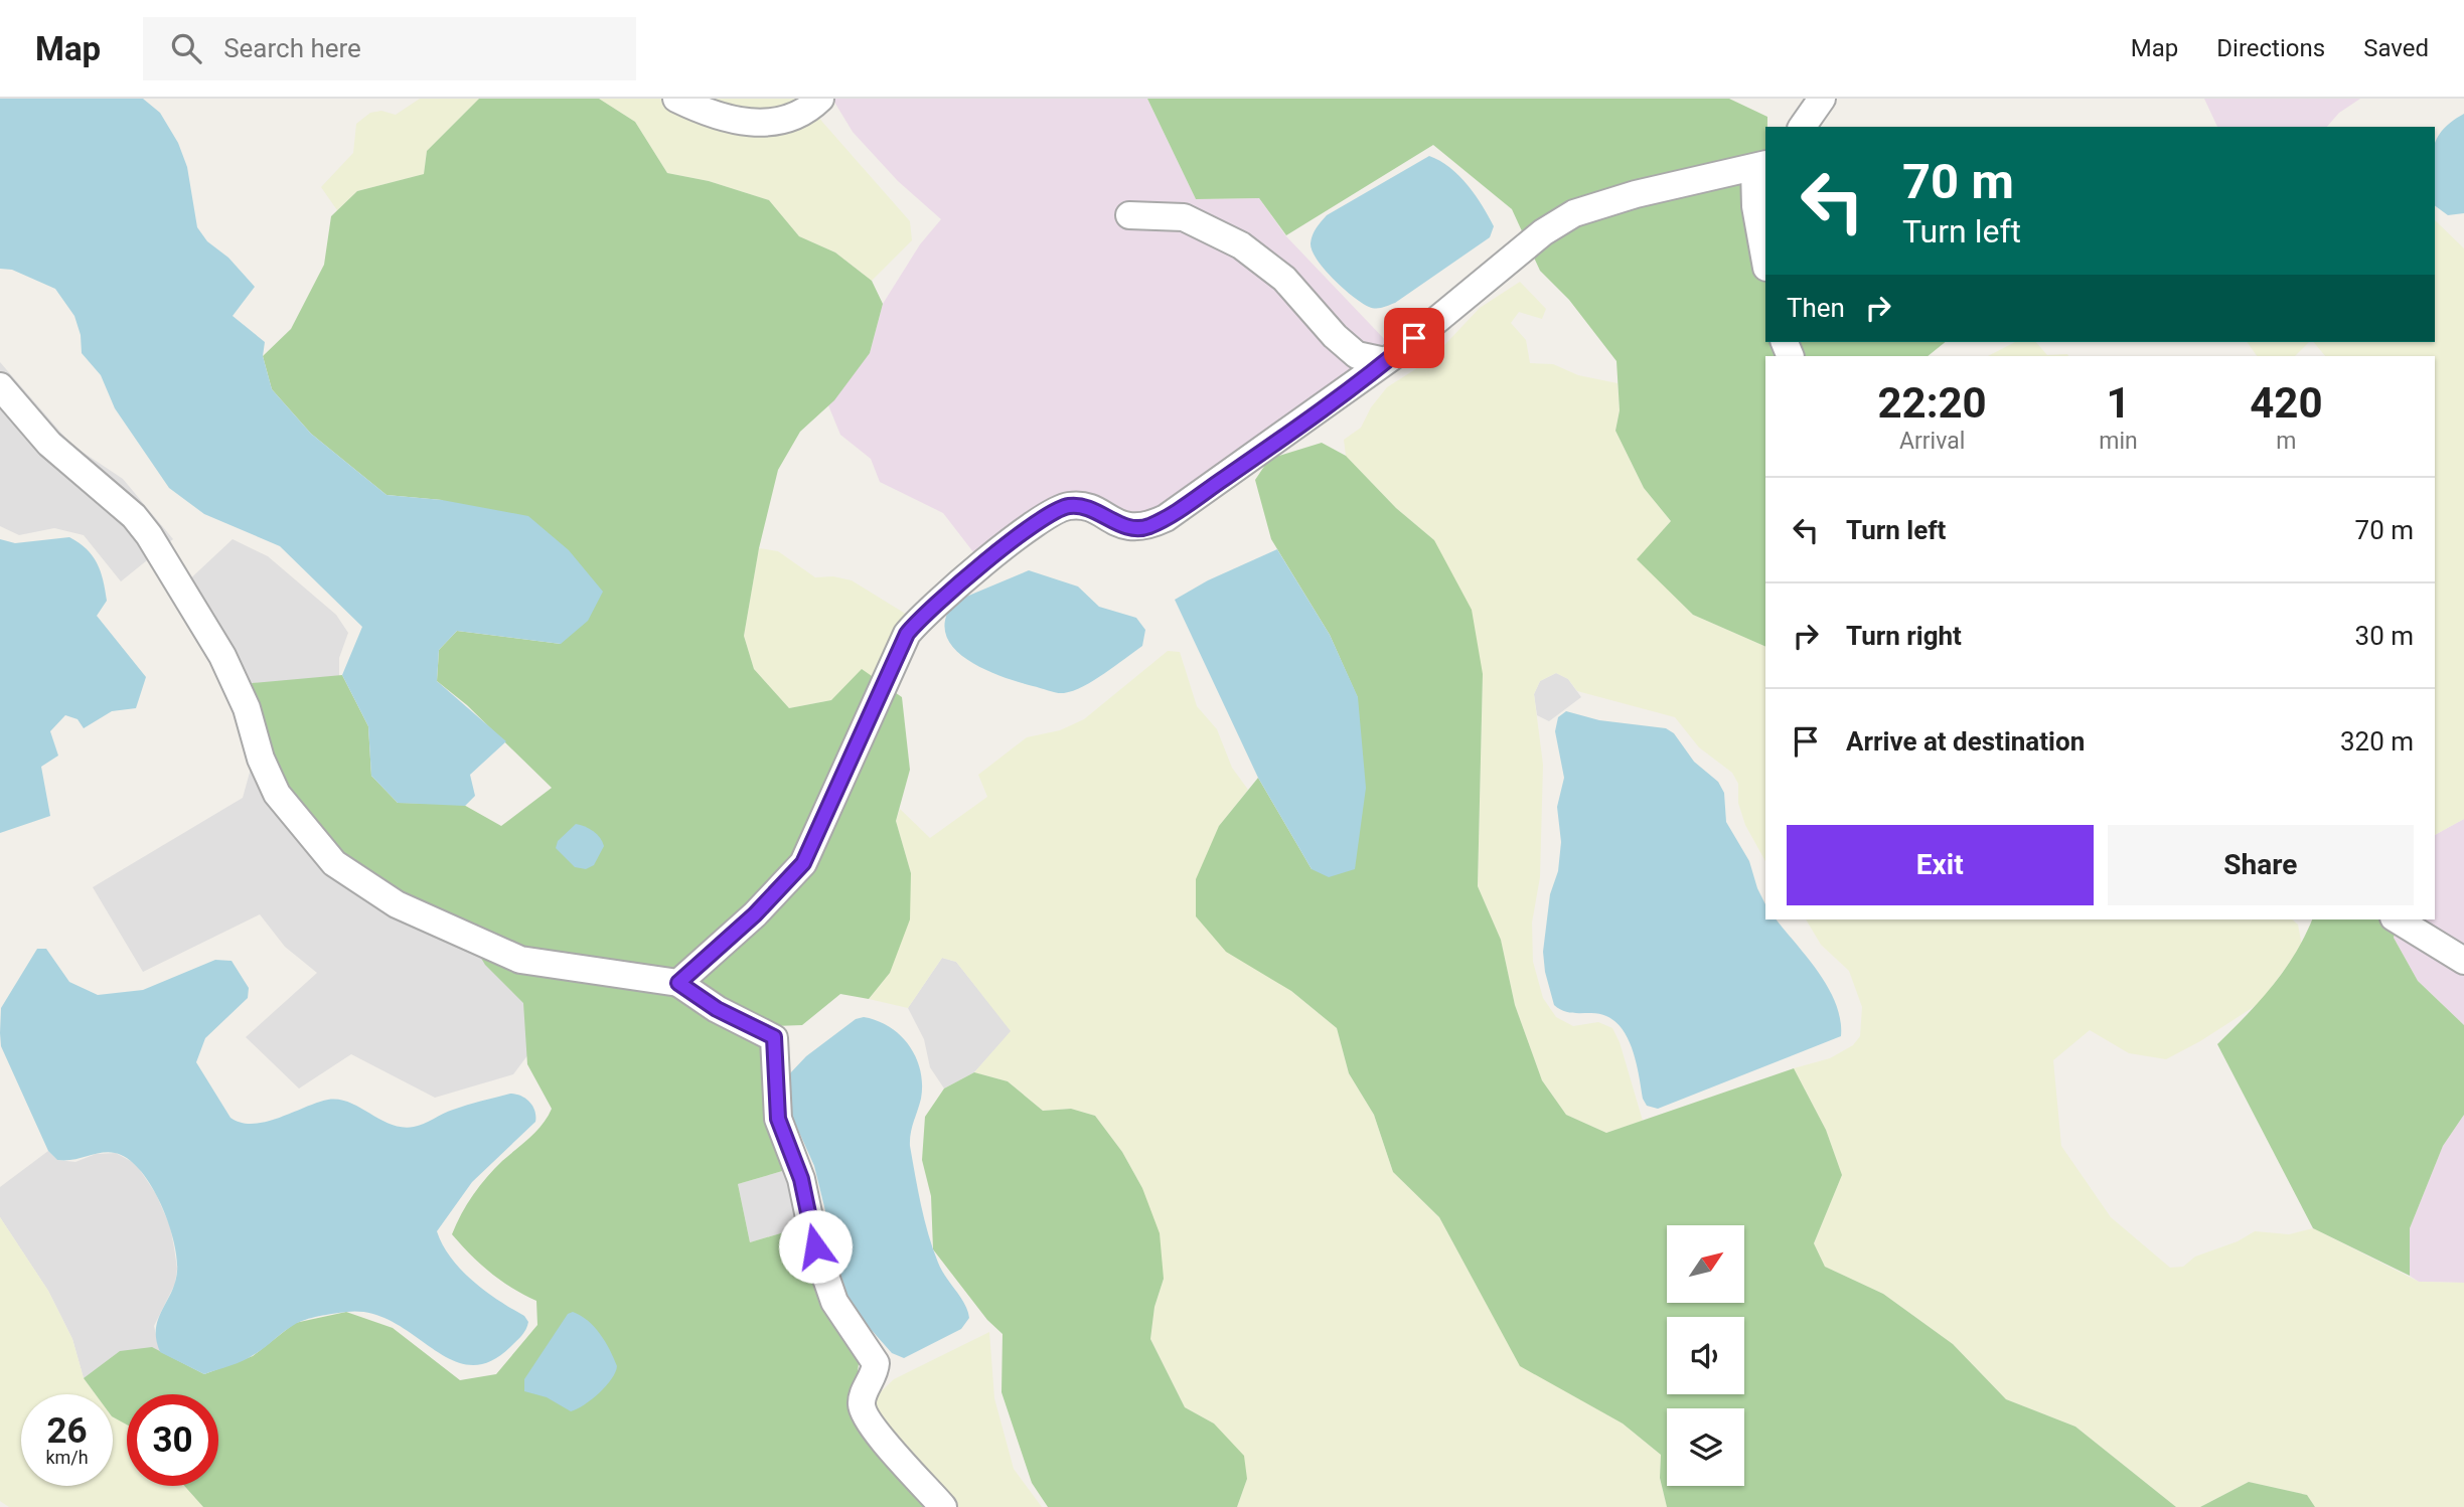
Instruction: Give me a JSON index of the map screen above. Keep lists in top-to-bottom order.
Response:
{
  "north": "top right",
  "page": {
    "header": "Map",
    "search": "Search here",
    "nav": ["Map", "Directions", "Saved"],
    "turn": ["70 m", "Turn left"],
    "then": "Then",
    "eta": [
      "22:20",
      "Arrival",
      "1",
      "min",
      "420",
      "m"
    ],
    "list": [
      {
        "name": "Turn left",
        "value": "70 m"
      },
      {
        "name": "Turn right",
        "value": "30 m"
      },
      {
        "name": "Arrive at destination",
        "value": "320 m"
      }
    ],
    "buttons": ["Exit", "Share"],
    "speed": "26 km/h",
    "limit": "30"
  }
}
